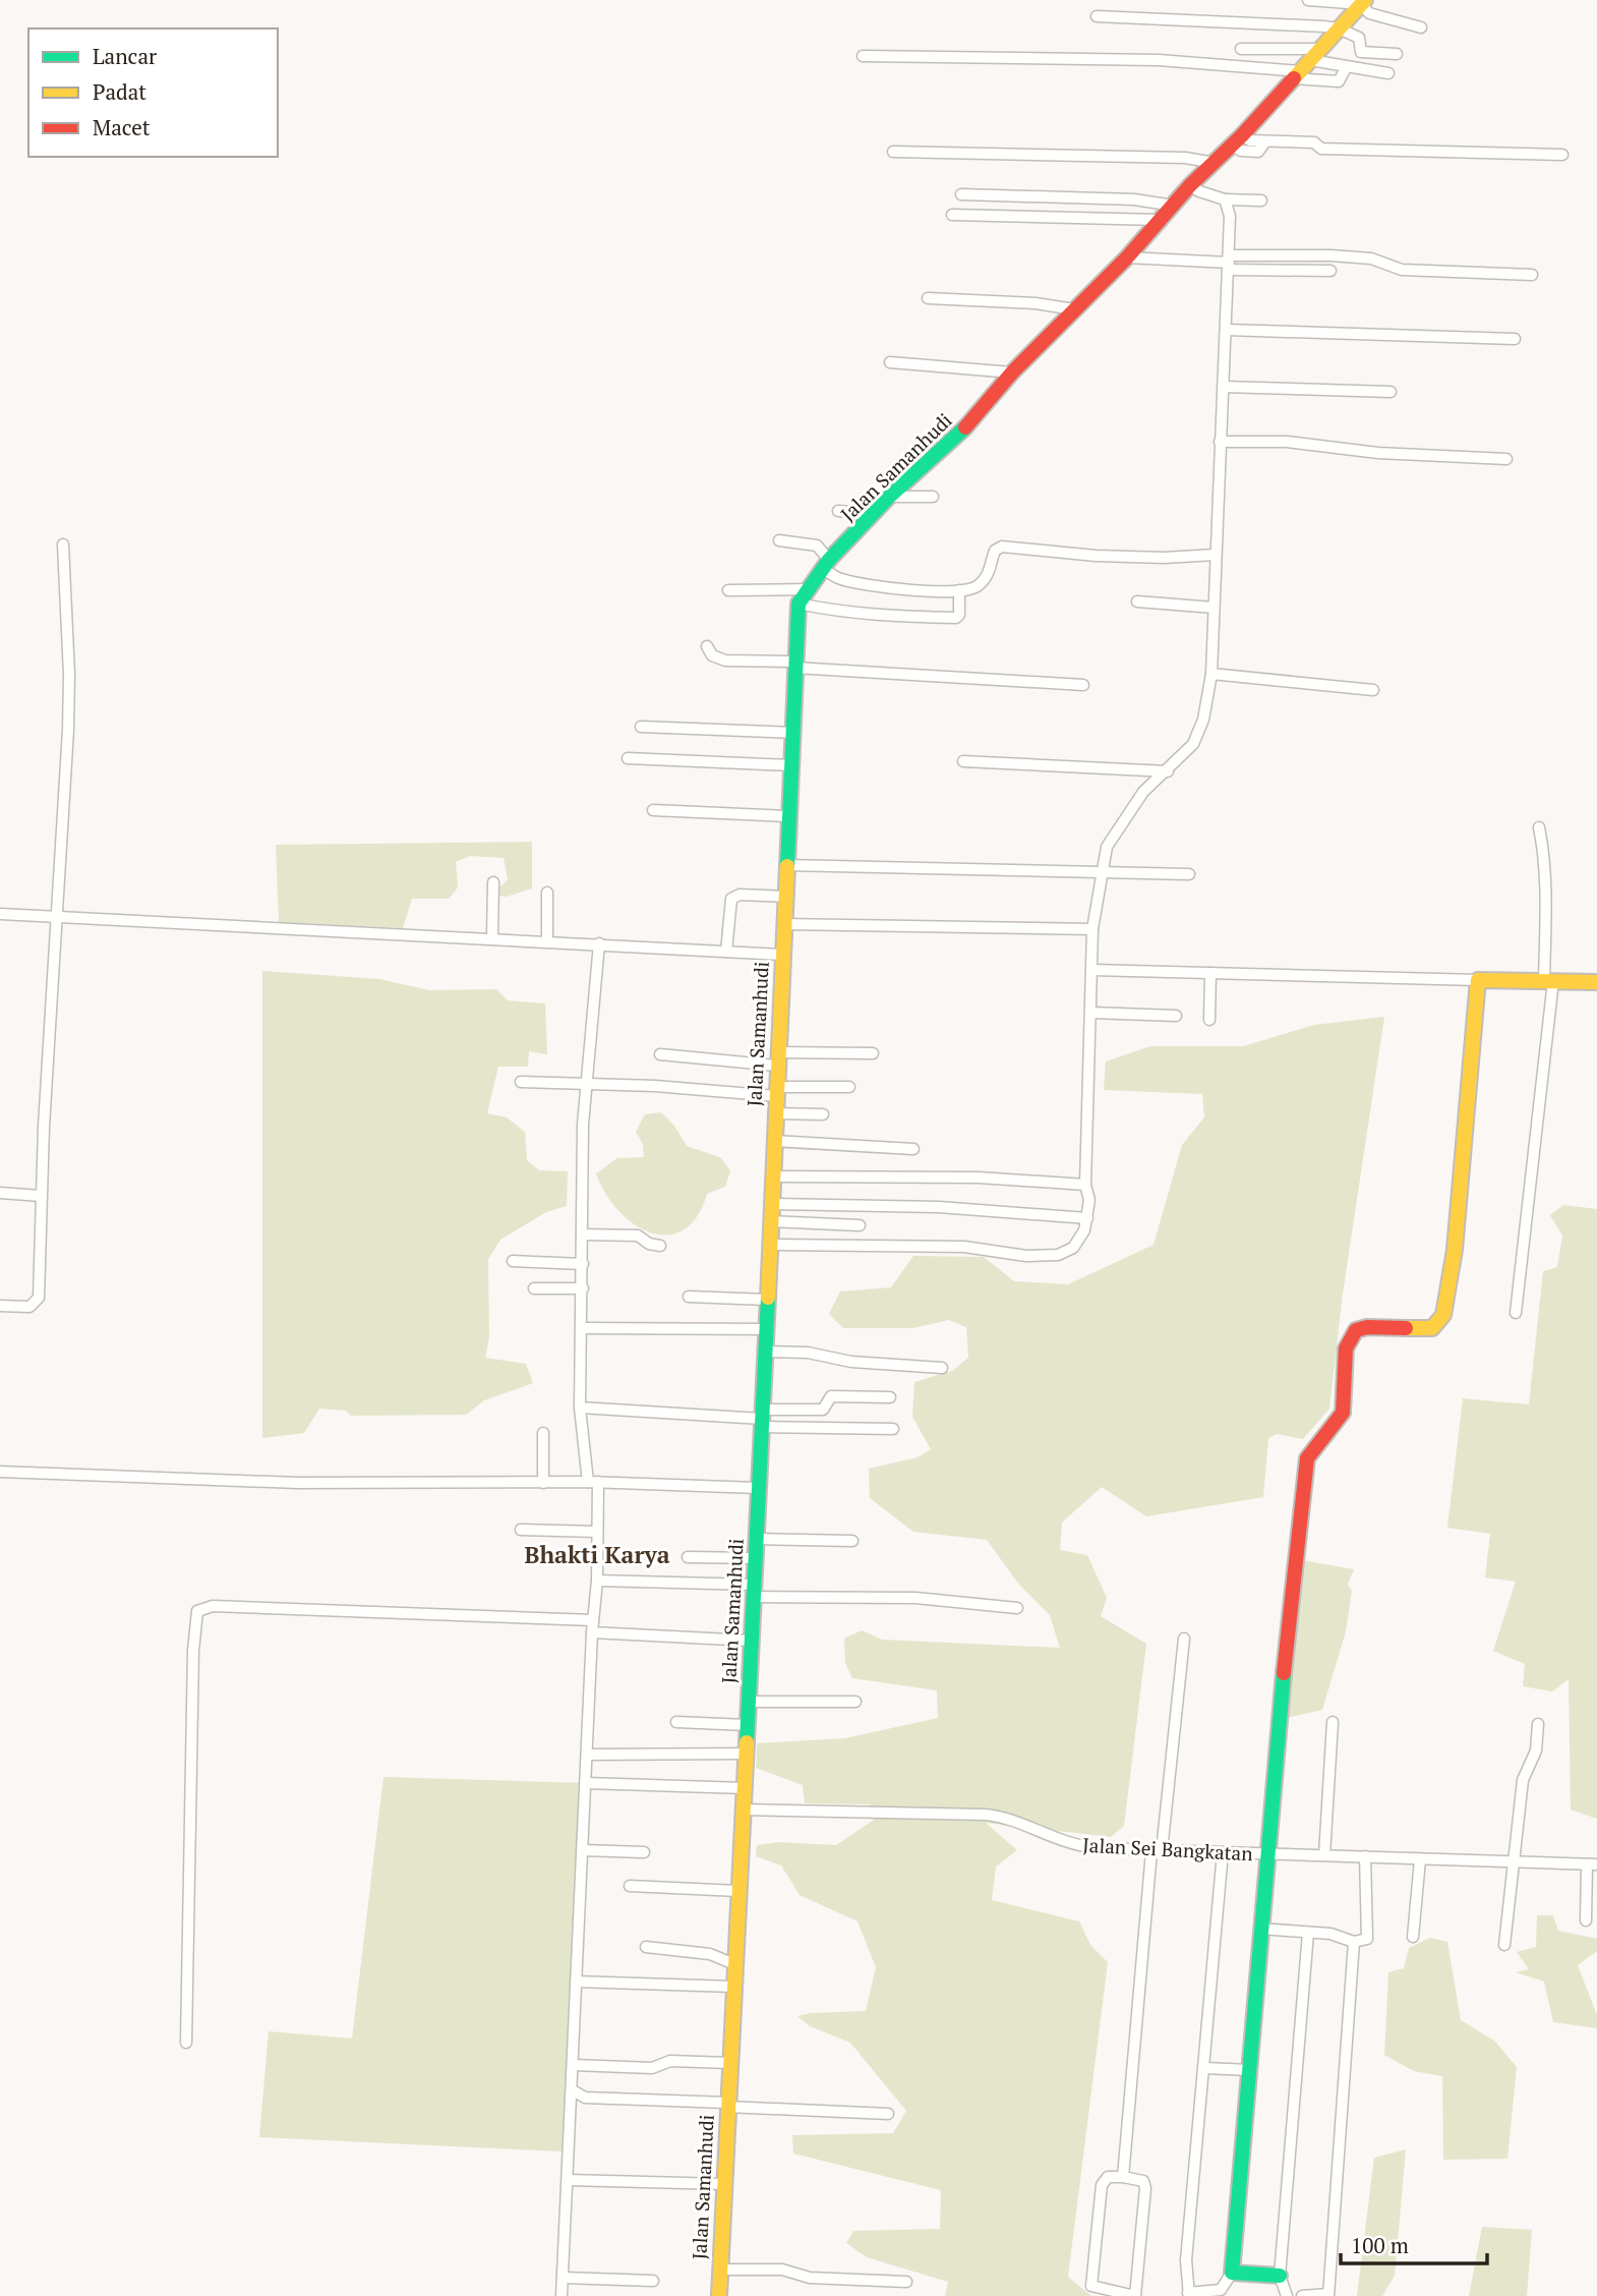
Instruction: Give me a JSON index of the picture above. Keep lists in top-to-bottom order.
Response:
{
  "streets": {
    "street": ["Jalan Samanhudi", "Jalan Sei Bangkatan"]
  },
  "crossings": [
    ["Jalan Samanhudi", "Jalan Sei Bangkatan"]
  ],
  "districts": ["Bhakti Karya"],
  "legend": ["Lancar", "Padat", "Macet"],
  "scale_bar": "100 m"
}
